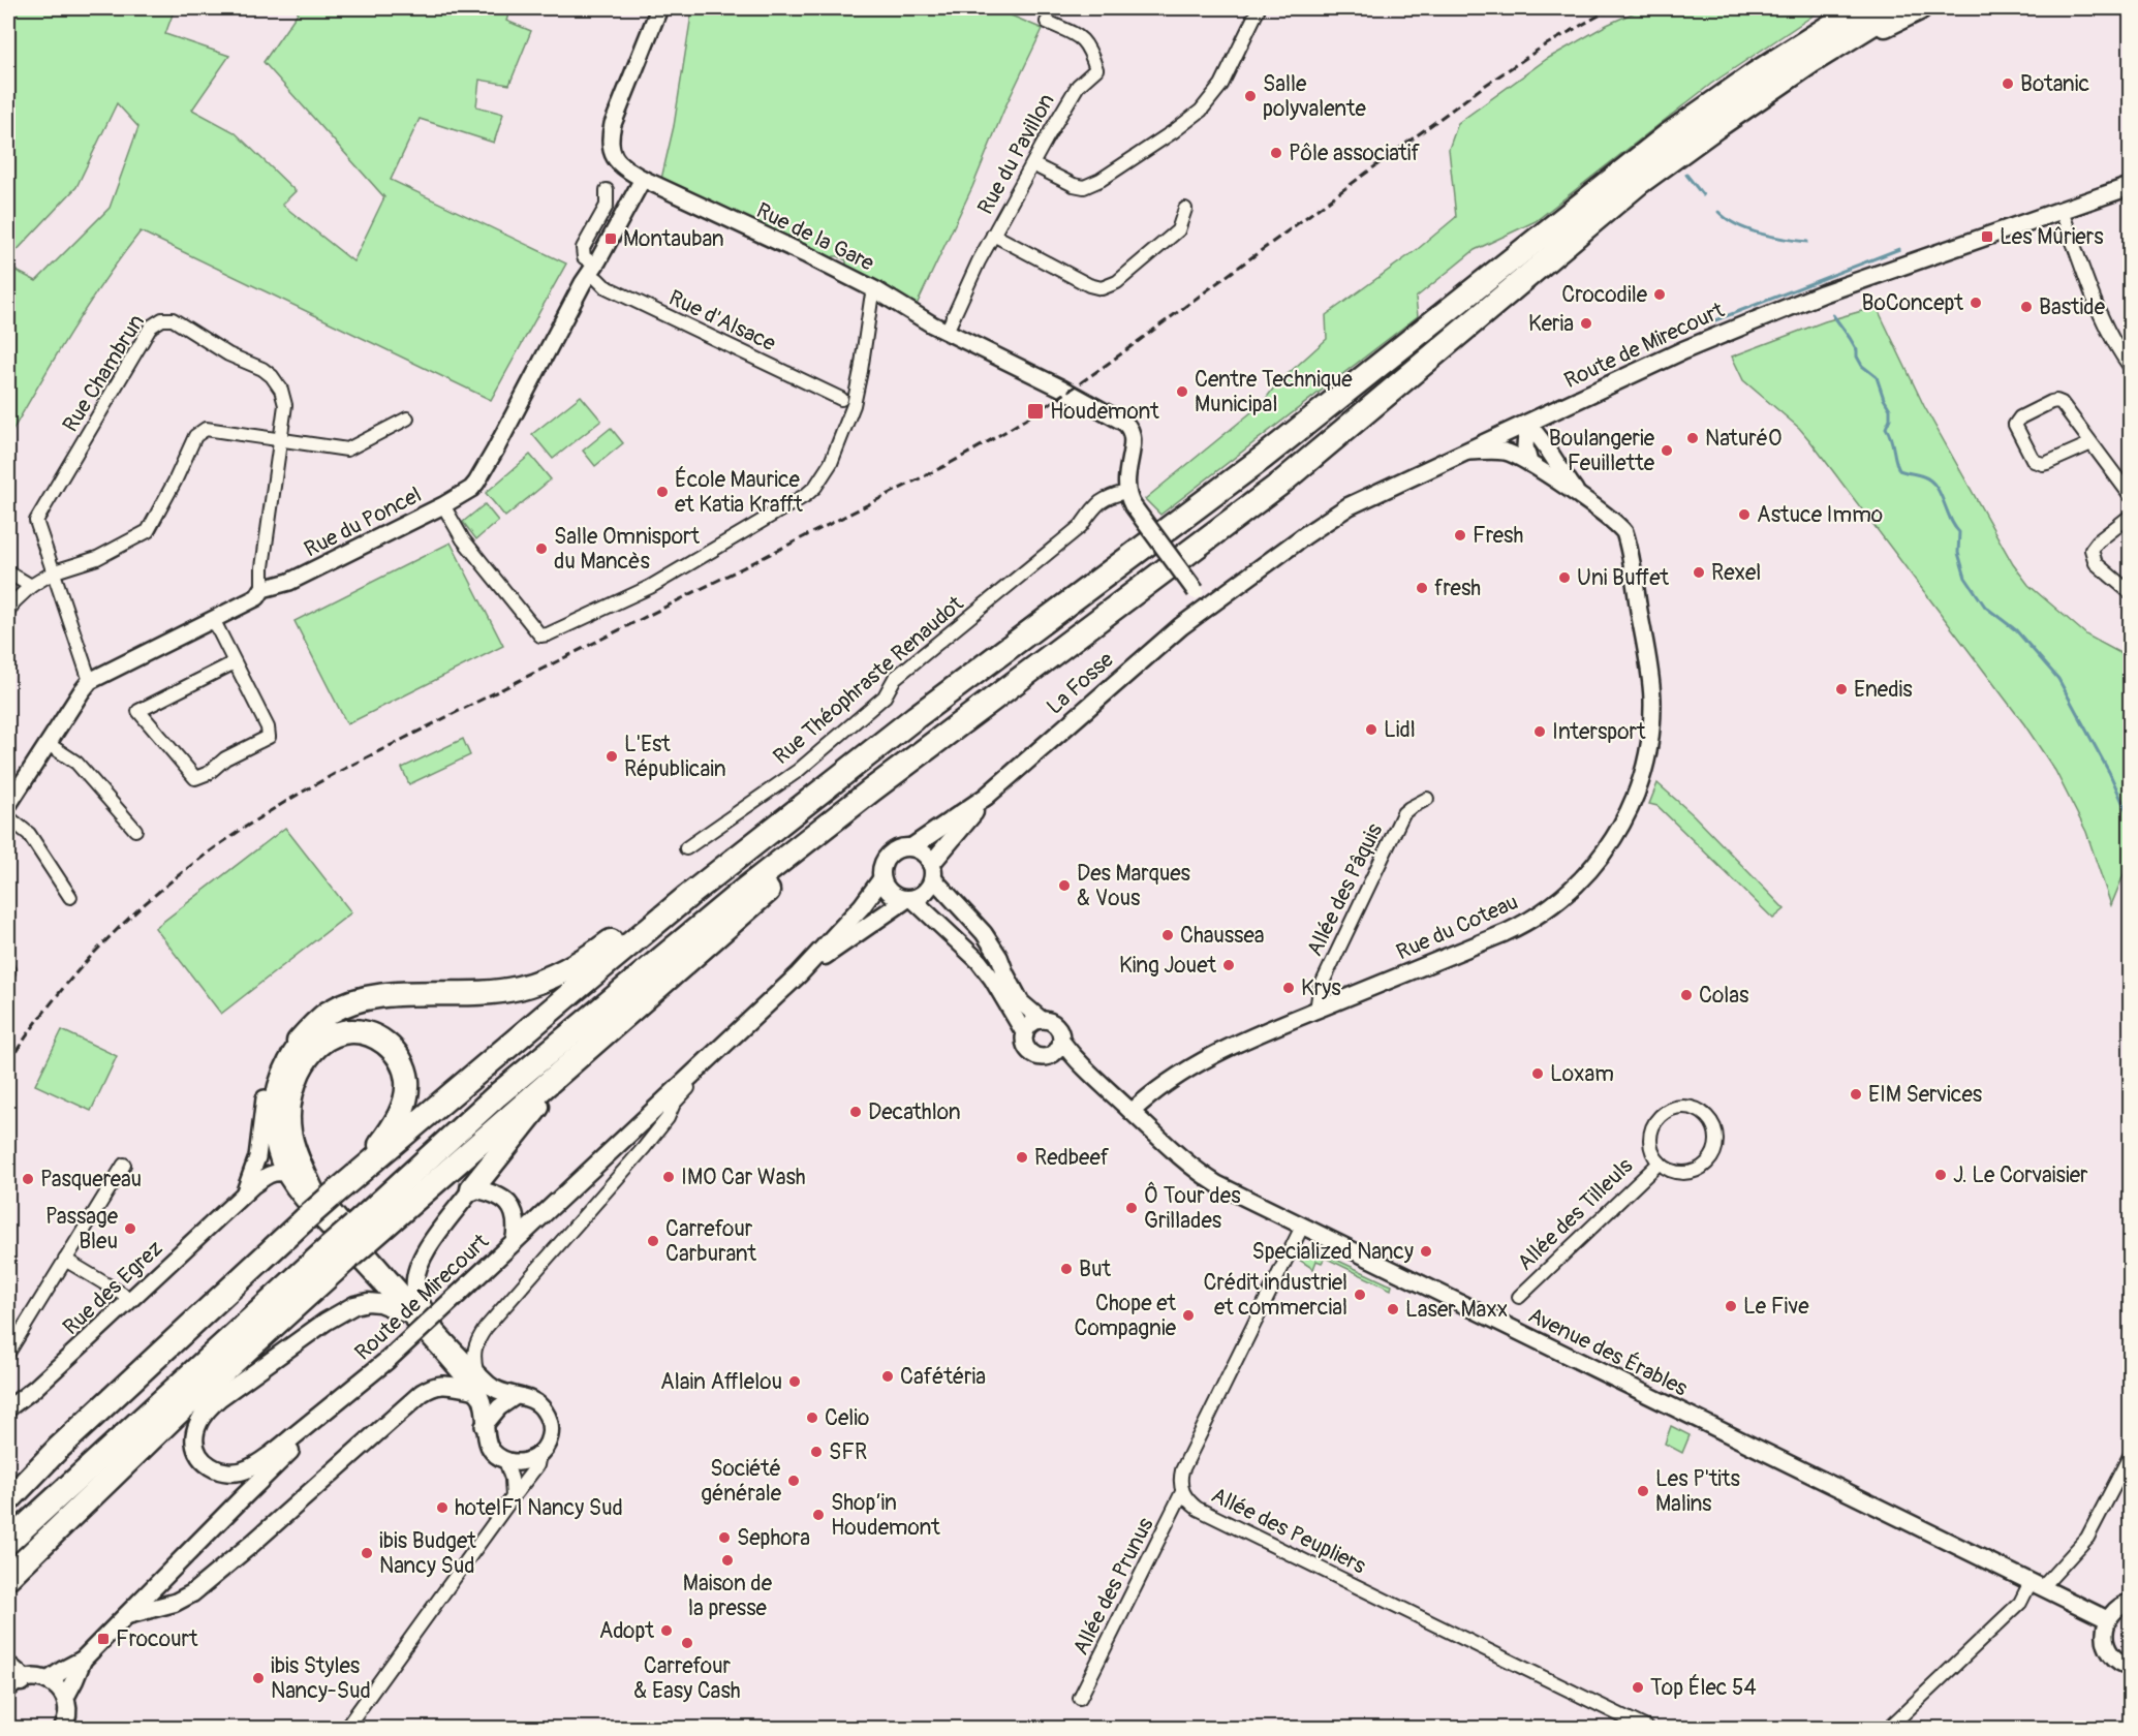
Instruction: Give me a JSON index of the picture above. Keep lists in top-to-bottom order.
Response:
{
  "streets": {
    "main road": ["Route de Mirecourt", "La Fosse"],
    "street": [
      "Rue du Pavillon",
      "Rue de la Gare",
      "Rue d'Alsace",
      "Rue Chambrun",
      "Rue du Poncel",
      "Rue Théophraste Renaudot",
      "Allée des Pâquis",
      "Rue du Coteau",
      "Allée des Tilleuls",
      "Rue des Egrez",
      "Avenue des Érables",
      "Allée des Peupliers",
      "Allée des Prunus"
    ]
  },
  "crossings": [
    ["Rue du Pavillon", "Rue de la Gare"],
    ["Rue de la Gare", "Rue du Poncel"],
    ["Rue de la Gare", "Rue Théophraste Renaudot"],
    ["Rue d'Alsace", "Rue du Poncel"],
    ["Route de Mirecourt", "La Fosse"],
    ["Route de Mirecourt", "Rue du Coteau"],
    ["Rue Chambrun", "Rue du Poncel"],
    ["Allée des Pâquis", "Rue du Coteau"],
    ["Rue du Coteau", "Avenue des Érables"],
    ["Avenue des Érables", "Allée des Peupliers"],
    ["Allée des Peupliers", "Allée des Prunus"]
  ],
  "places": {
    "other": [
      "Botanic",
      "Salle polyvalente",
      "Pôle associatif",
      "Crocodile",
      "BoConcept",
      "Bastide",
      "Keria",
      "Centre Technique Municipal",
      "NaturéO",
      "Boulangerie Feuillette",
      "École Maurice et Katia Krafft",
      "Astuce Immo",
      "Fresh",
      "Salle Omnisport du Mancès",
      "Rexel",
      "Uni Buffet",
      "fresh",
      "Enedis",
      "Lidl",
      "Intersport",
      "L'Est Républicain",
      "Des Marques & Vous",
      "Chaussea",
      "King Jouet",
      "Krys",
      "Colas",
      "Loxam",
      "EIM Services",
      "Decathlon",
      "Redbeef",
      "J. Le Corvaisier",
      "IMO Car Wash",
      "Pasquereau",
      "Ô Tour des Grillades",
      "Passage Bleu",
      "Carrefour Carburant",
      "Specialized Nancy",
      "But",
      "Crédit industriel et commercial",
      "Le Five",
      "Laser Maxx",
      "Chope et Compagnie",
      "Cafétéria",
      "Alain Afflelou",
      "Celio",
      "SFR",
      "Société générale",
      "Les P'tits Malins",
      "hotelF1 Nancy Sud",
      "Shop’in Houdemont",
      "Sephora",
      "ibis Budget Nancy Sud",
      "Maison de la presse",
      "Adopt",
      "Carrefour & Easy Cash",
      "ibis Styles Nancy-Sud",
      "Top Élec 54"
    ],
    "transit": [
      "Les Mûriers",
      "Montauban",
      "Houdemont",
      "Frocourt"
    ]
  }
}
